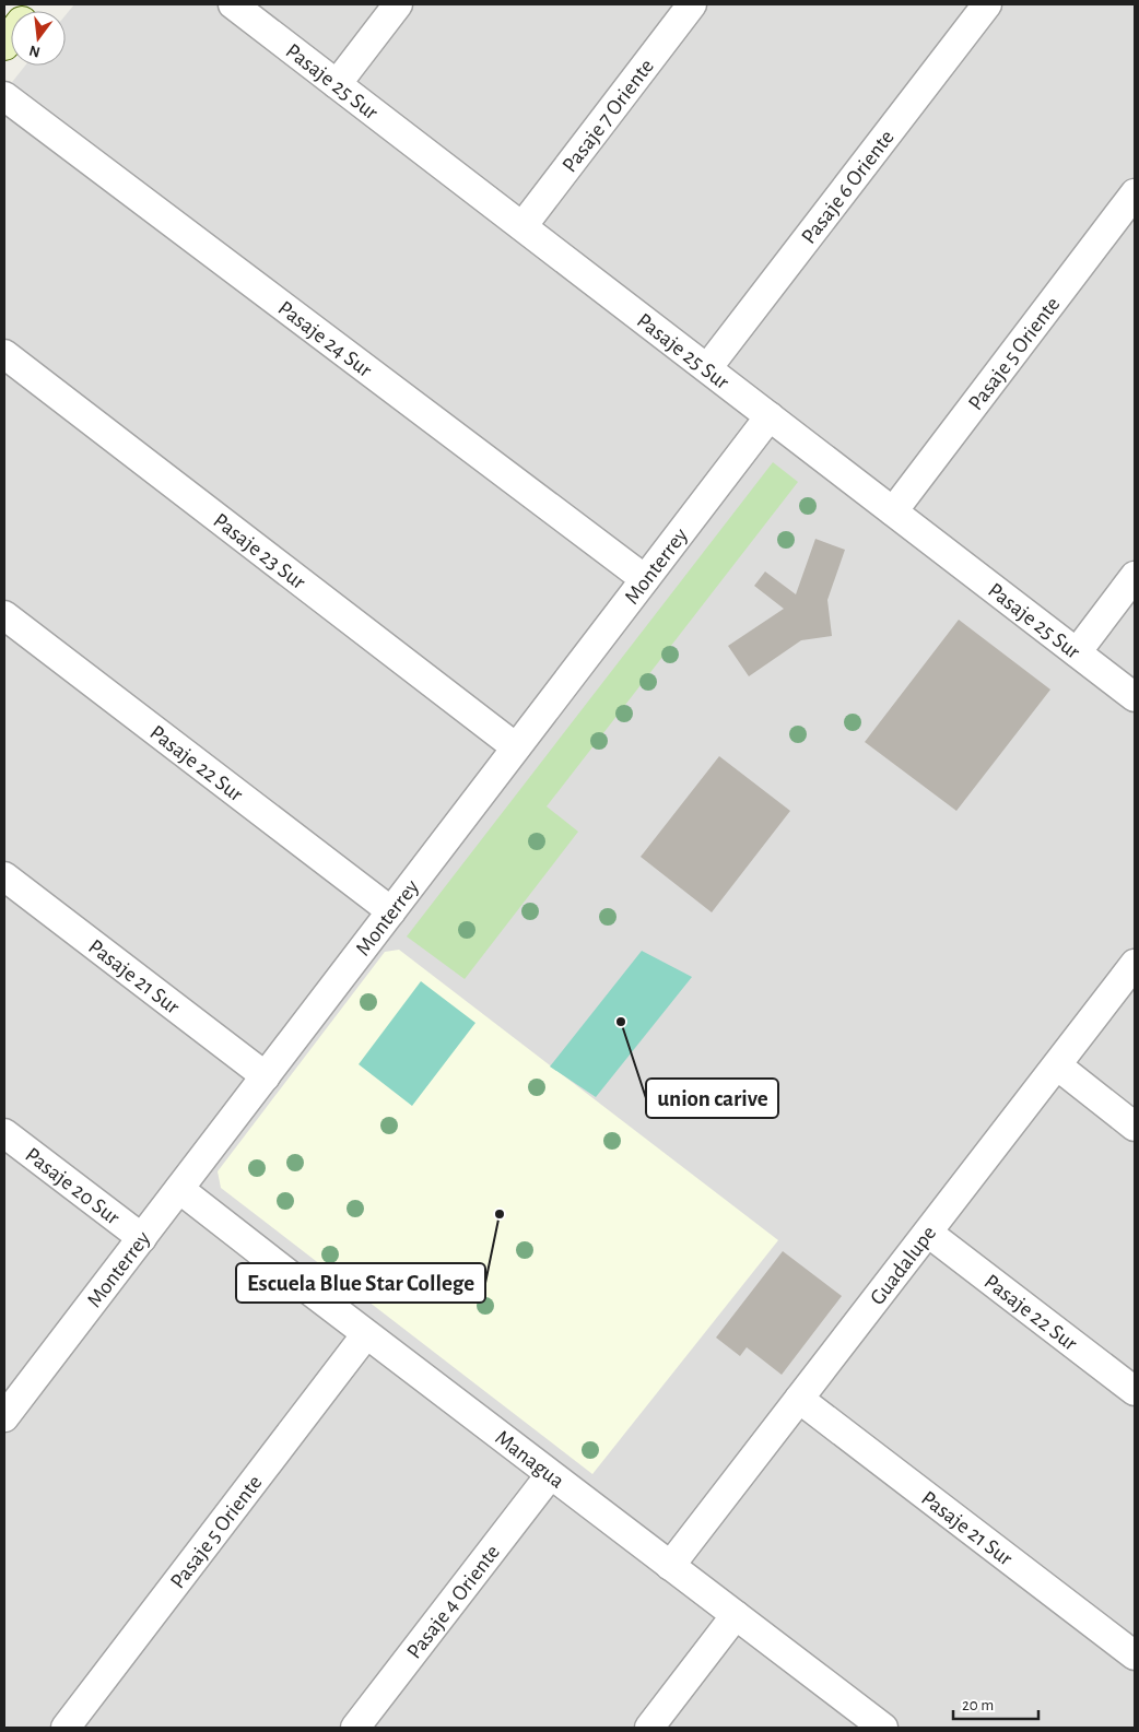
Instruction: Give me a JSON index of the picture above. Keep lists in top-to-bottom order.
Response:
{
  "streets": {
    "street": [
      "Pasaje 25 Sur",
      "Pasaje 7 Oriente",
      "Pasaje 6 Oriente",
      "Pasaje 24 Sur",
      "Pasaje 5 Oriente",
      "Pasaje 23 Sur",
      "Monterrey",
      "Pasaje 22 Sur",
      "Pasaje 21 Sur",
      "Pasaje 20 Sur",
      "Guadalupe",
      "Managua",
      "Pasaje 4 Oriente"
    ]
  },
  "crossings": [
    ["Pasaje 25 Sur", "Pasaje 7 Oriente"],
    ["Pasaje 25 Sur", "Pasaje 6 Oriente"],
    ["Pasaje 25 Sur", "Pasaje 5 Oriente"],
    ["Pasaje 25 Sur", "Monterrey"],
    ["Pasaje 24 Sur", "Monterrey"],
    ["Pasaje 5 Oriente", "Managua"],
    ["Pasaje 23 Sur", "Monterrey"],
    ["Monterrey", "Pasaje 22 Sur"],
    ["Monterrey", "Pasaje 21 Sur"],
    ["Monterrey", "Pasaje 20 Sur"],
    ["Monterrey", "Managua"],
    ["Pasaje 22 Sur", "Guadalupe"],
    ["Pasaje 21 Sur", "Guadalupe"],
    ["Guadalupe", "Managua"],
    ["Managua", "Pasaje 4 Oriente"]
  ],
  "places": ["union carive", "Escuela Blue Star College"],
  "scale_bar": "20 m",
  "north": "bottom"
}
